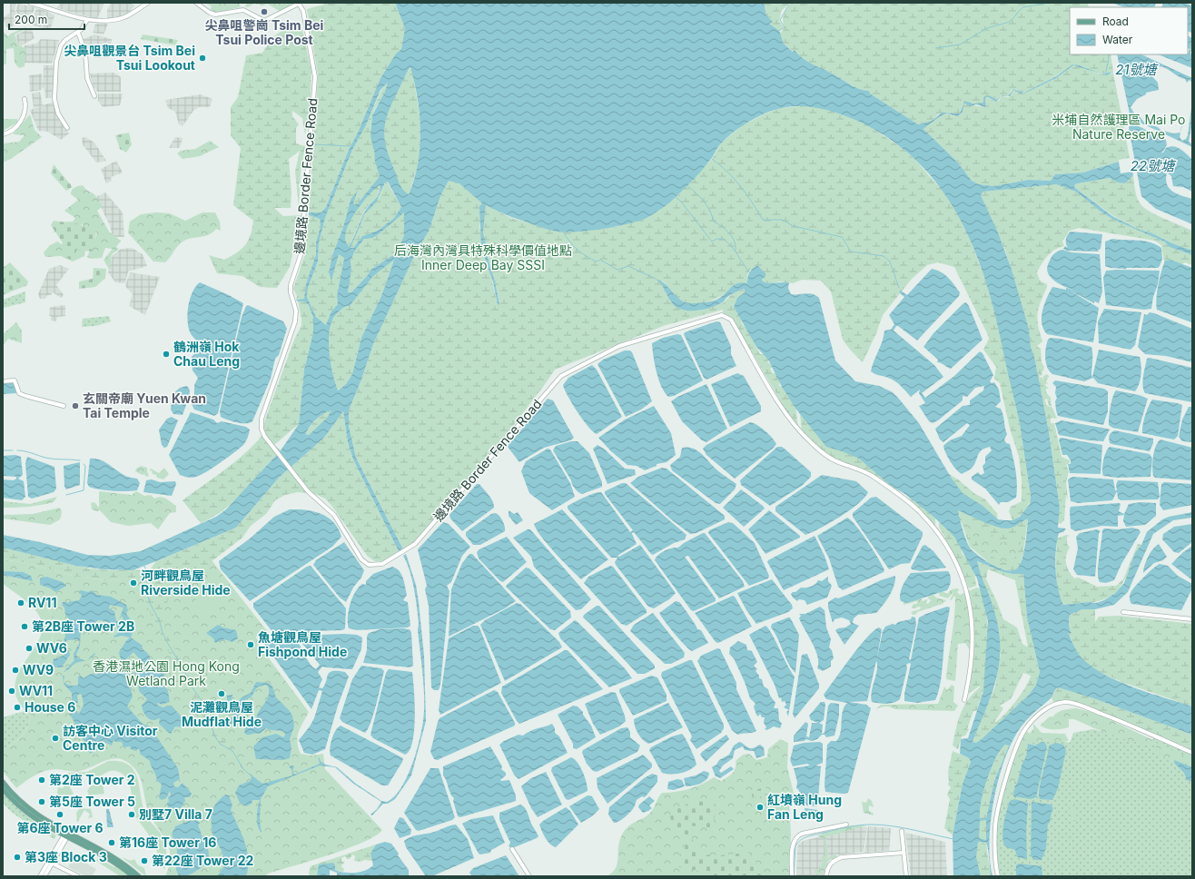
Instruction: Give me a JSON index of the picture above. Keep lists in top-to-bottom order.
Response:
{
  "streets": {
    "street": ["邊境路 Border Fence Road"]
  },
  "water": ["21號塘", "22號塘"],
  "parks": ["米埔自然護理區 Mai Po Nature Reserve", "后海灣內灣具特殊科學價值地點 Inner Deep Bay SSSI", "香港濕地公園 Hong Kong Wetland Park"],
  "places": [
    "尖鼻咀警崗 Tsim Bei Tsui Police Post",
    "尖鼻咀觀景台 Tsim Bei Tsui Lookout",
    "鶴洲嶺 Hok Chau Leng",
    "玄關帝廟 Yuen Kwan Tai Temple",
    "河畔觀鳥屋 Riverside Hide",
    "RV11",
    "第2B座 Tower 2B",
    "魚塘觀鳥屋 Fishpond Hide",
    "WV6",
    "WV9",
    "WV11",
    "泥灘觀鳥屋 Mudflat Hide",
    "House 6",
    "訪客中心 Visitor Centre",
    "第2座 Tower 2",
    "第5座 Tower 5",
    "紅墳嶺 Hung Fan Leng",
    "第6座 Tower 6",
    "別墅7 Villa 7",
    "第16座 Tower 16",
    "第3座 Block 3",
    "第22座 Tower 22"
  ],
  "legend": ["Road", "Water"],
  "scale_bar": "200 m"
}
